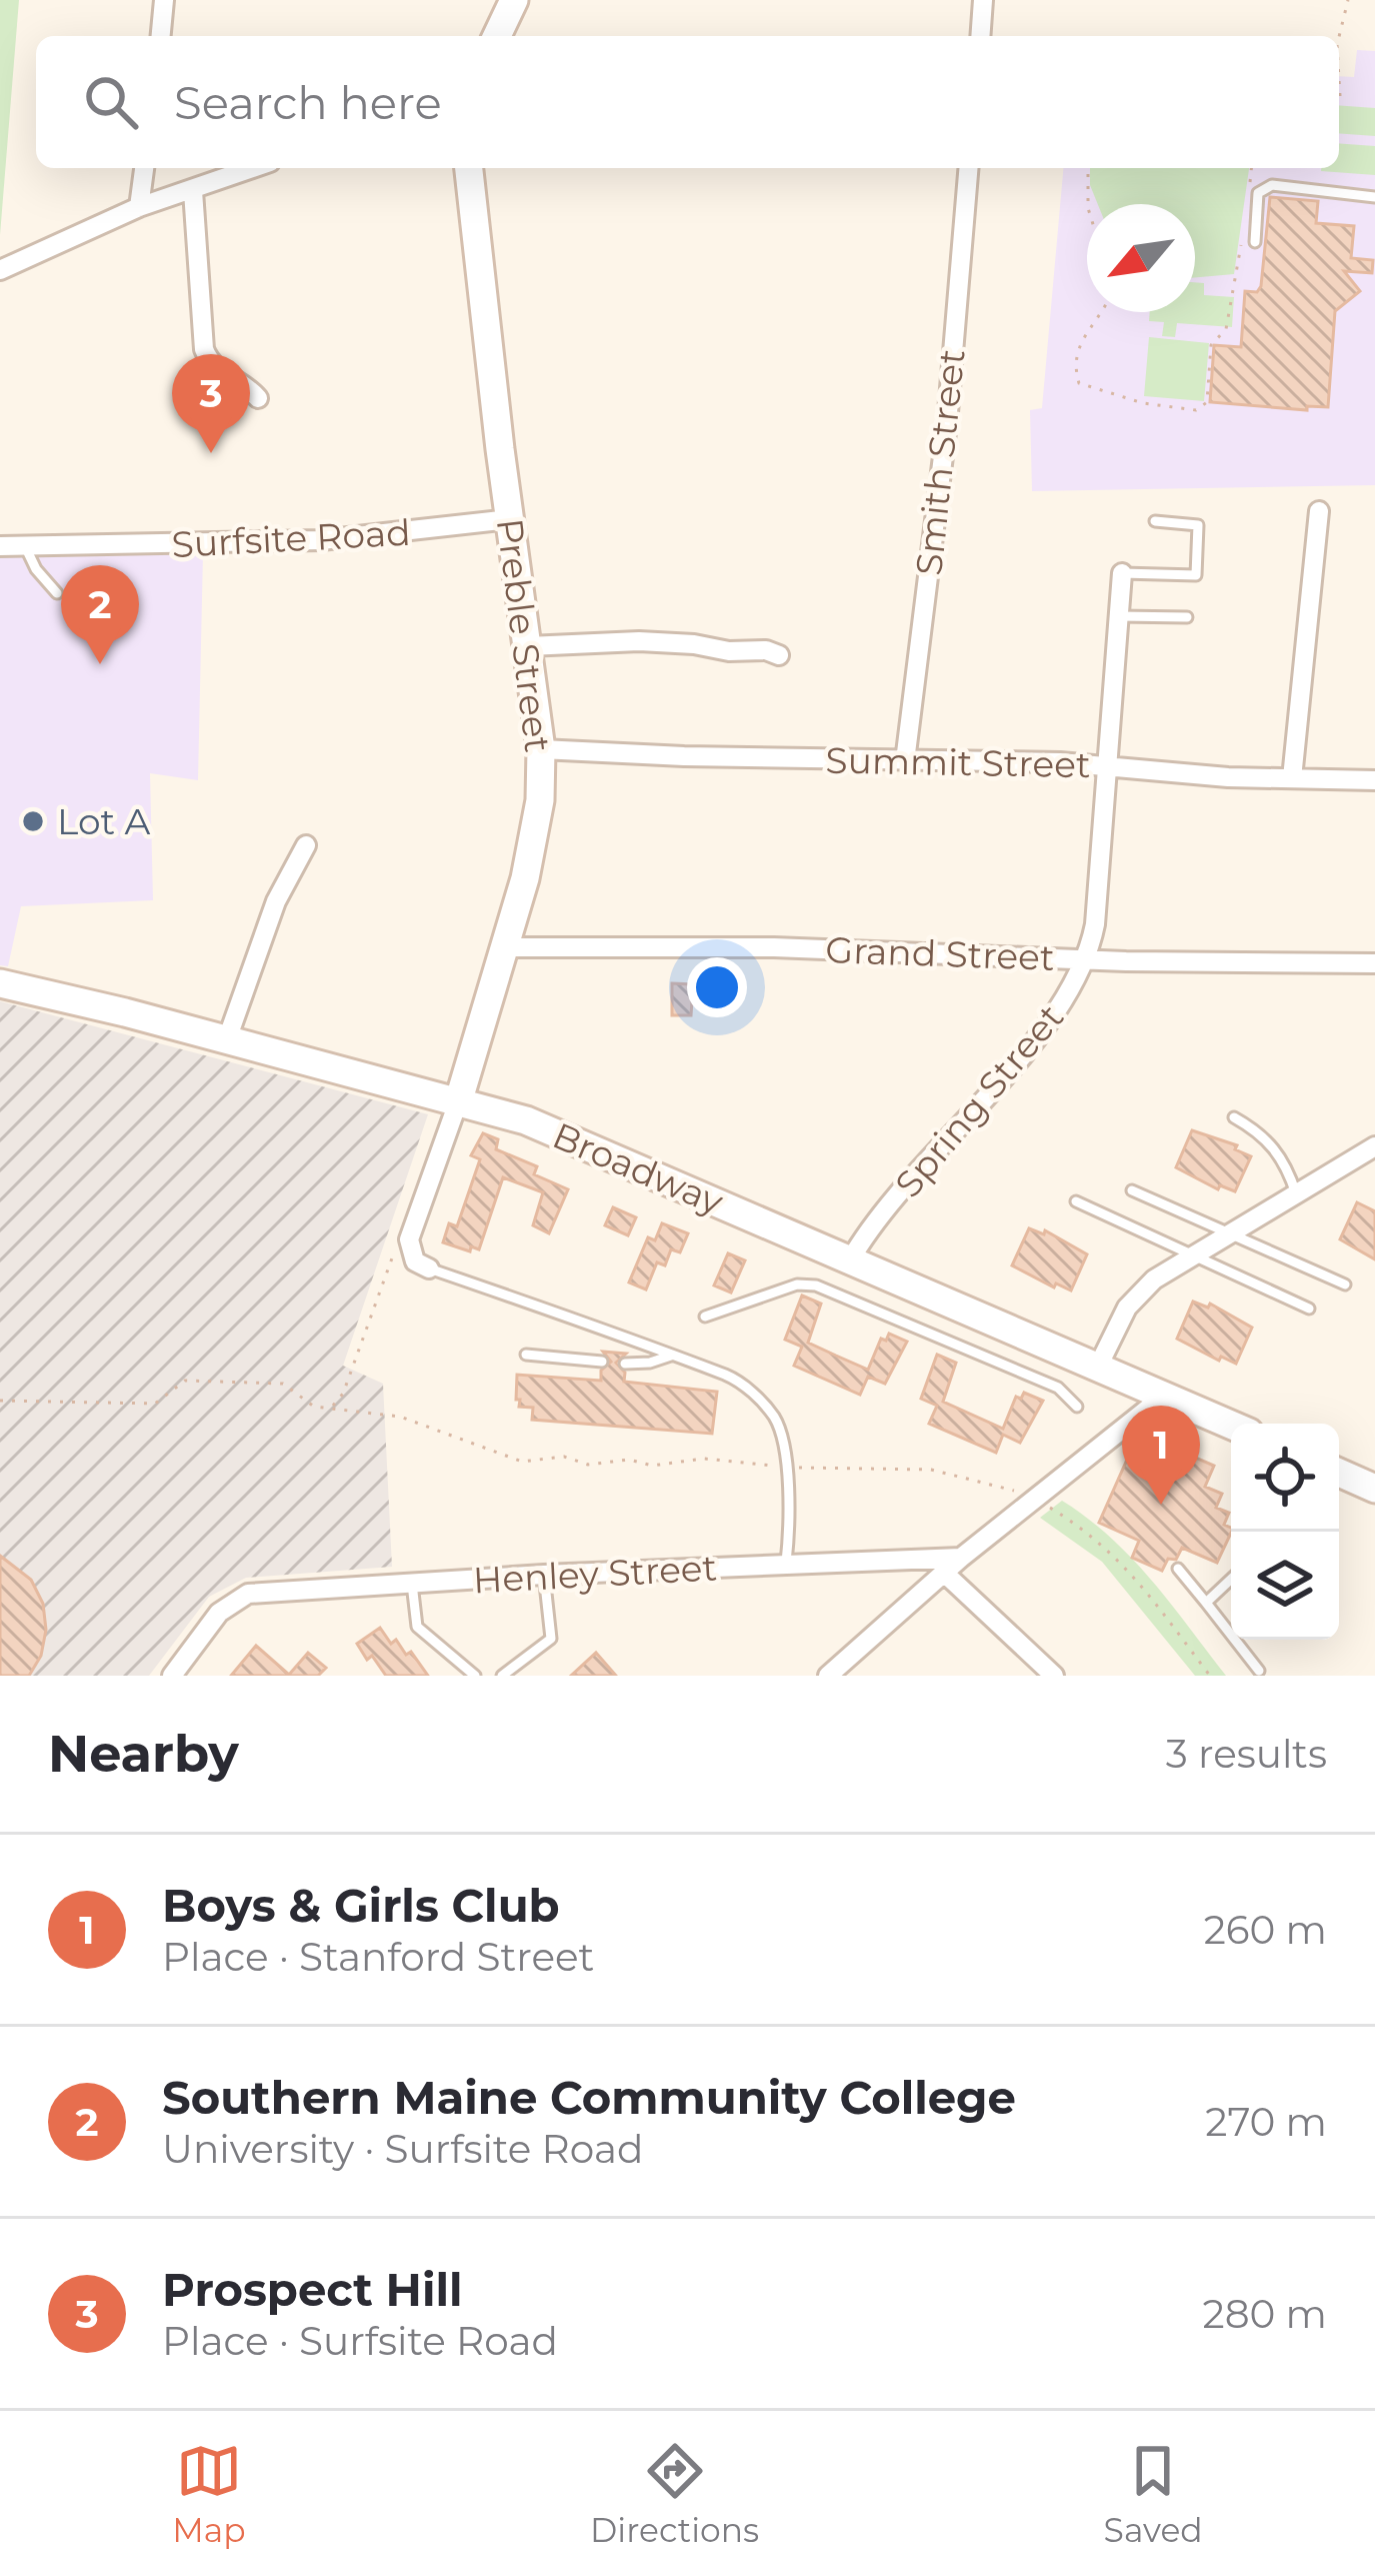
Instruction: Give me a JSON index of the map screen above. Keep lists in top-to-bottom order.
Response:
{
  "streets": {
    "street": [
      "Smith Street",
      "Surfsite Road",
      "Preble Street",
      "Summit Street",
      "Grand Street",
      "Spring Street",
      "Broadway",
      "Henley Street"
    ]
  },
  "crossings": [
    ["Smith Street", "Summit Street"],
    ["Surfsite Road", "Preble Street"],
    ["Preble Street", "Summit Street"],
    ["Preble Street", "Grand Street"],
    ["Preble Street", "Broadway"],
    ["Summit Street", "Spring Street"],
    ["Grand Street", "Spring Street"],
    ["Spring Street", "Broadway"]
  ],
  "places": ["Lot A"],
  "north": "bottom left",
  "page": {
    "search": "Search here",
    "pins": ["3", "2", "1"],
    "heading": ["Nearby", "3 results"],
    "list": [
      {
        "mark": "1",
        "name": "Boys & Girls Club",
        "note": "Place · Stanford Street",
        "value": "260 m"
      },
      {
        "mark": "2",
        "name": "Southern Maine Community College",
        "note": "University · Surfsite Road",
        "value": "270 m"
      },
      {
        "mark": "3",
        "name": "Prospect Hill",
        "note": "Place · Surfsite Road",
        "value": "280 m"
      }
    ],
    "nav": ["Map", "Directions", "Saved"]
  }
}
